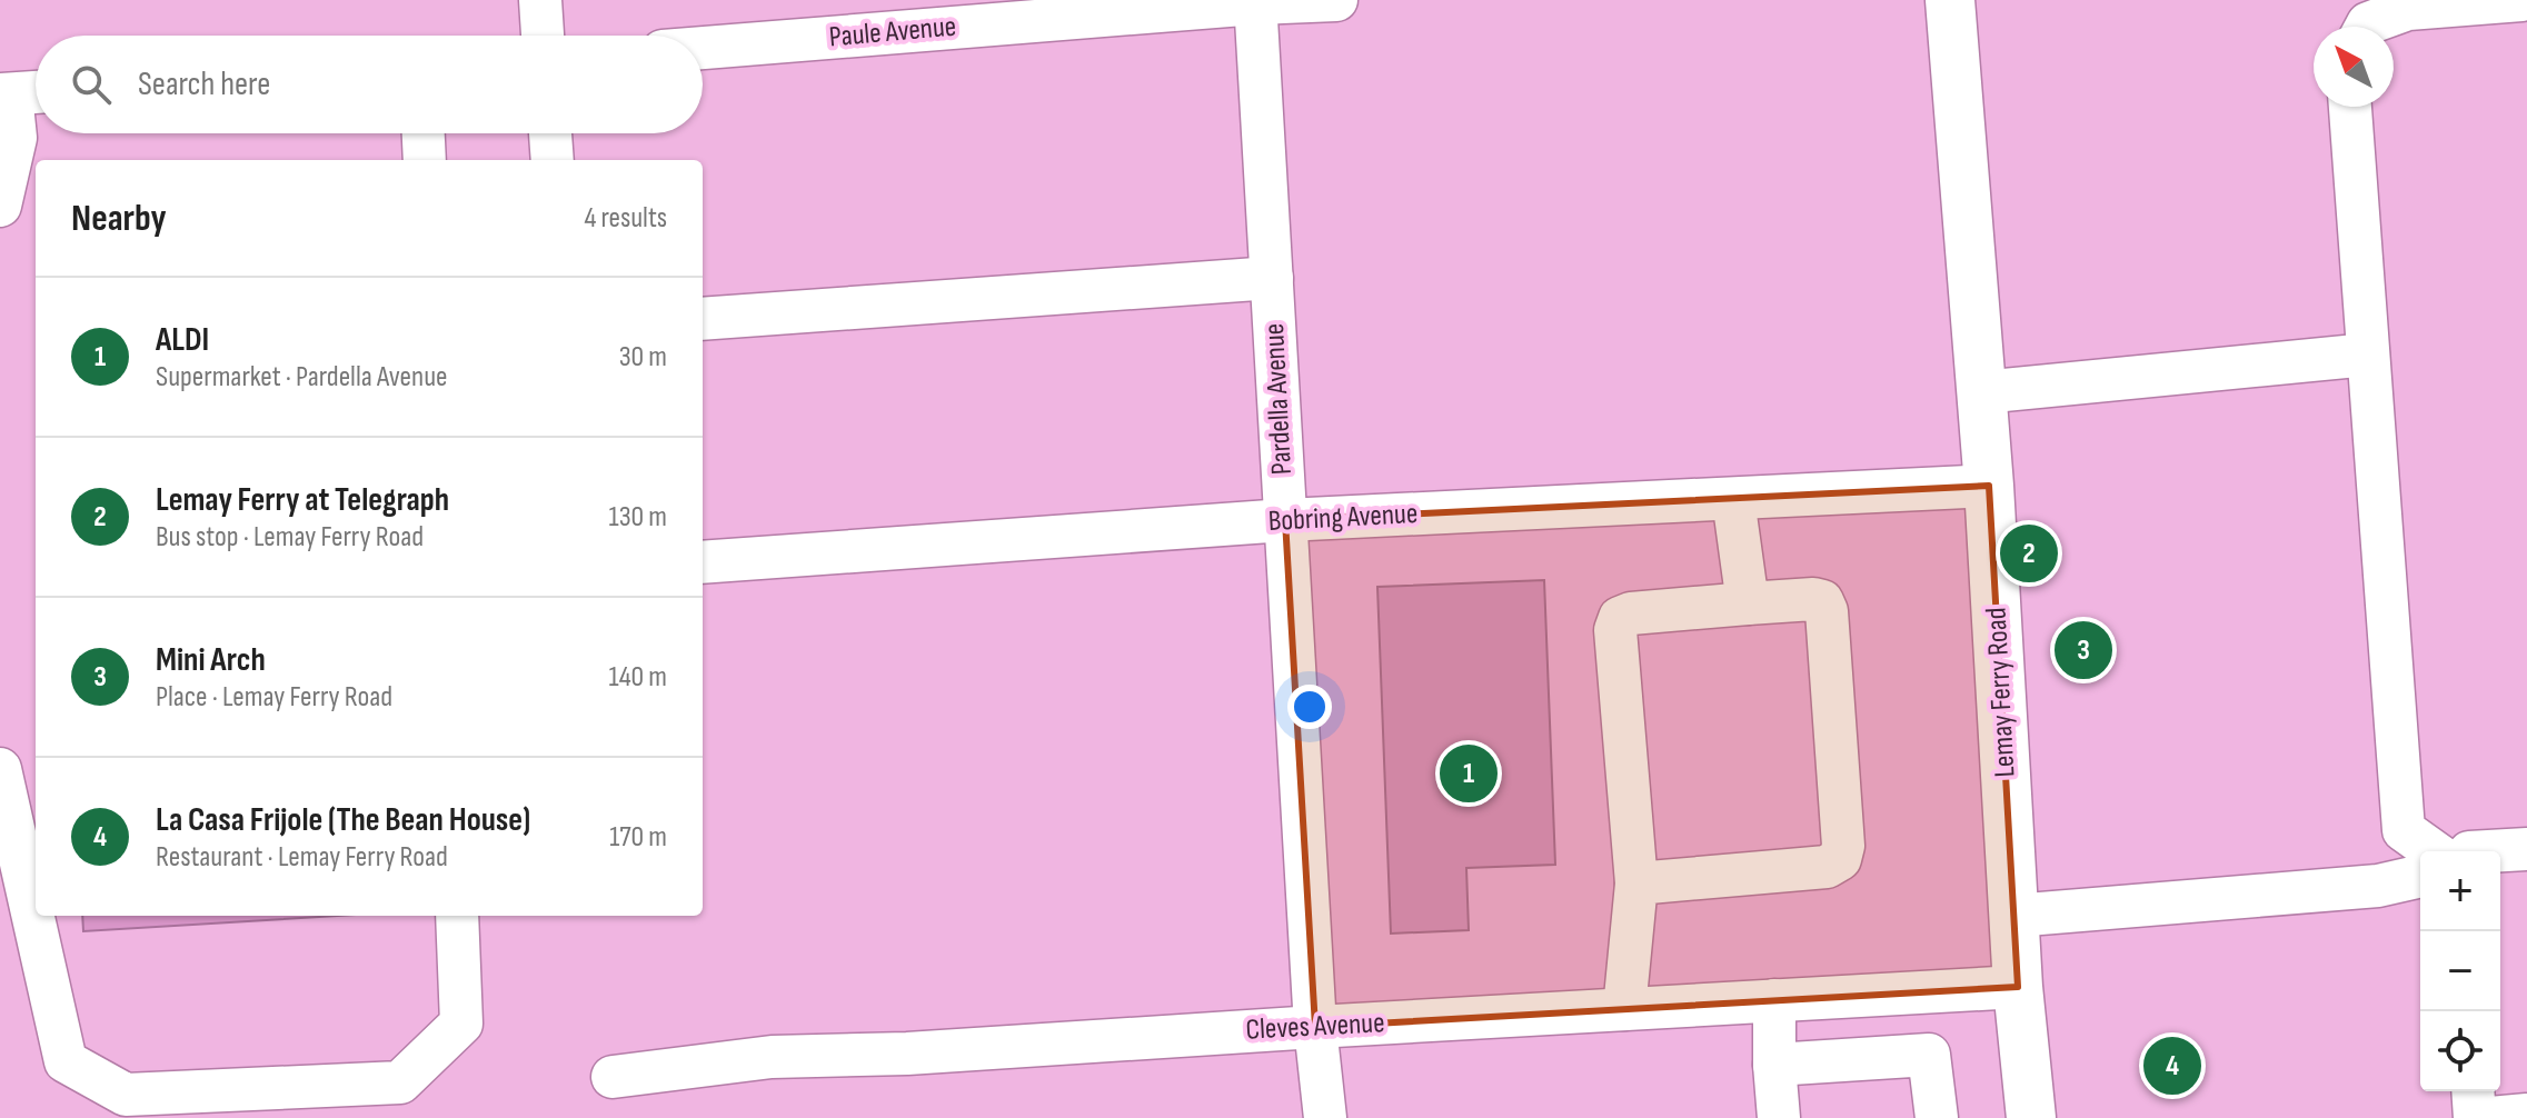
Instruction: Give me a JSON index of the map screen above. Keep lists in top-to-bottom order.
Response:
{
  "streets": {
    "main road": ["Lemay Ferry Road"],
    "street": [
      "Paule Avenue",
      "Pardella Avenue",
      "Bobring Avenue",
      "Cleves Avenue"
    ]
  },
  "crossings": [
    ["Paule Avenue", "Pardella Avenue"],
    ["Pardella Avenue", "Bobring Avenue"],
    ["Pardella Avenue", "Cleves Avenue"],
    ["Bobring Avenue", "Lemay Ferry Road"],
    ["Lemay Ferry Road", "Cleves Avenue"]
  ],
  "north": "top left",
  "page": {
    "search": "Search here",
    "heading": ["Nearby", "4 results"],
    "list": [
      {
        "mark": "1",
        "name": "ALDI",
        "note": "Supermarket · Pardella Avenue",
        "value": "30 m"
      },
      {
        "mark": "2",
        "name": "Lemay Ferry at Telegraph",
        "note": "Bus stop · Lemay Ferry Road",
        "value": "130 m"
      },
      {
        "mark": "3",
        "name": "Mini Arch",
        "note": "Place · Lemay Ferry Road",
        "value": "140 m"
      },
      {
        "mark": "4",
        "name": "La Casa Frijole (The Bean House)",
        "note": "Restaurant · Lemay Ferry Road",
        "value": "170 m"
      }
    ],
    "pins": [
      "2",
      "3",
      "1",
      "4"
    ],
    "map_buttons": ["+", "−"]
  }
}
